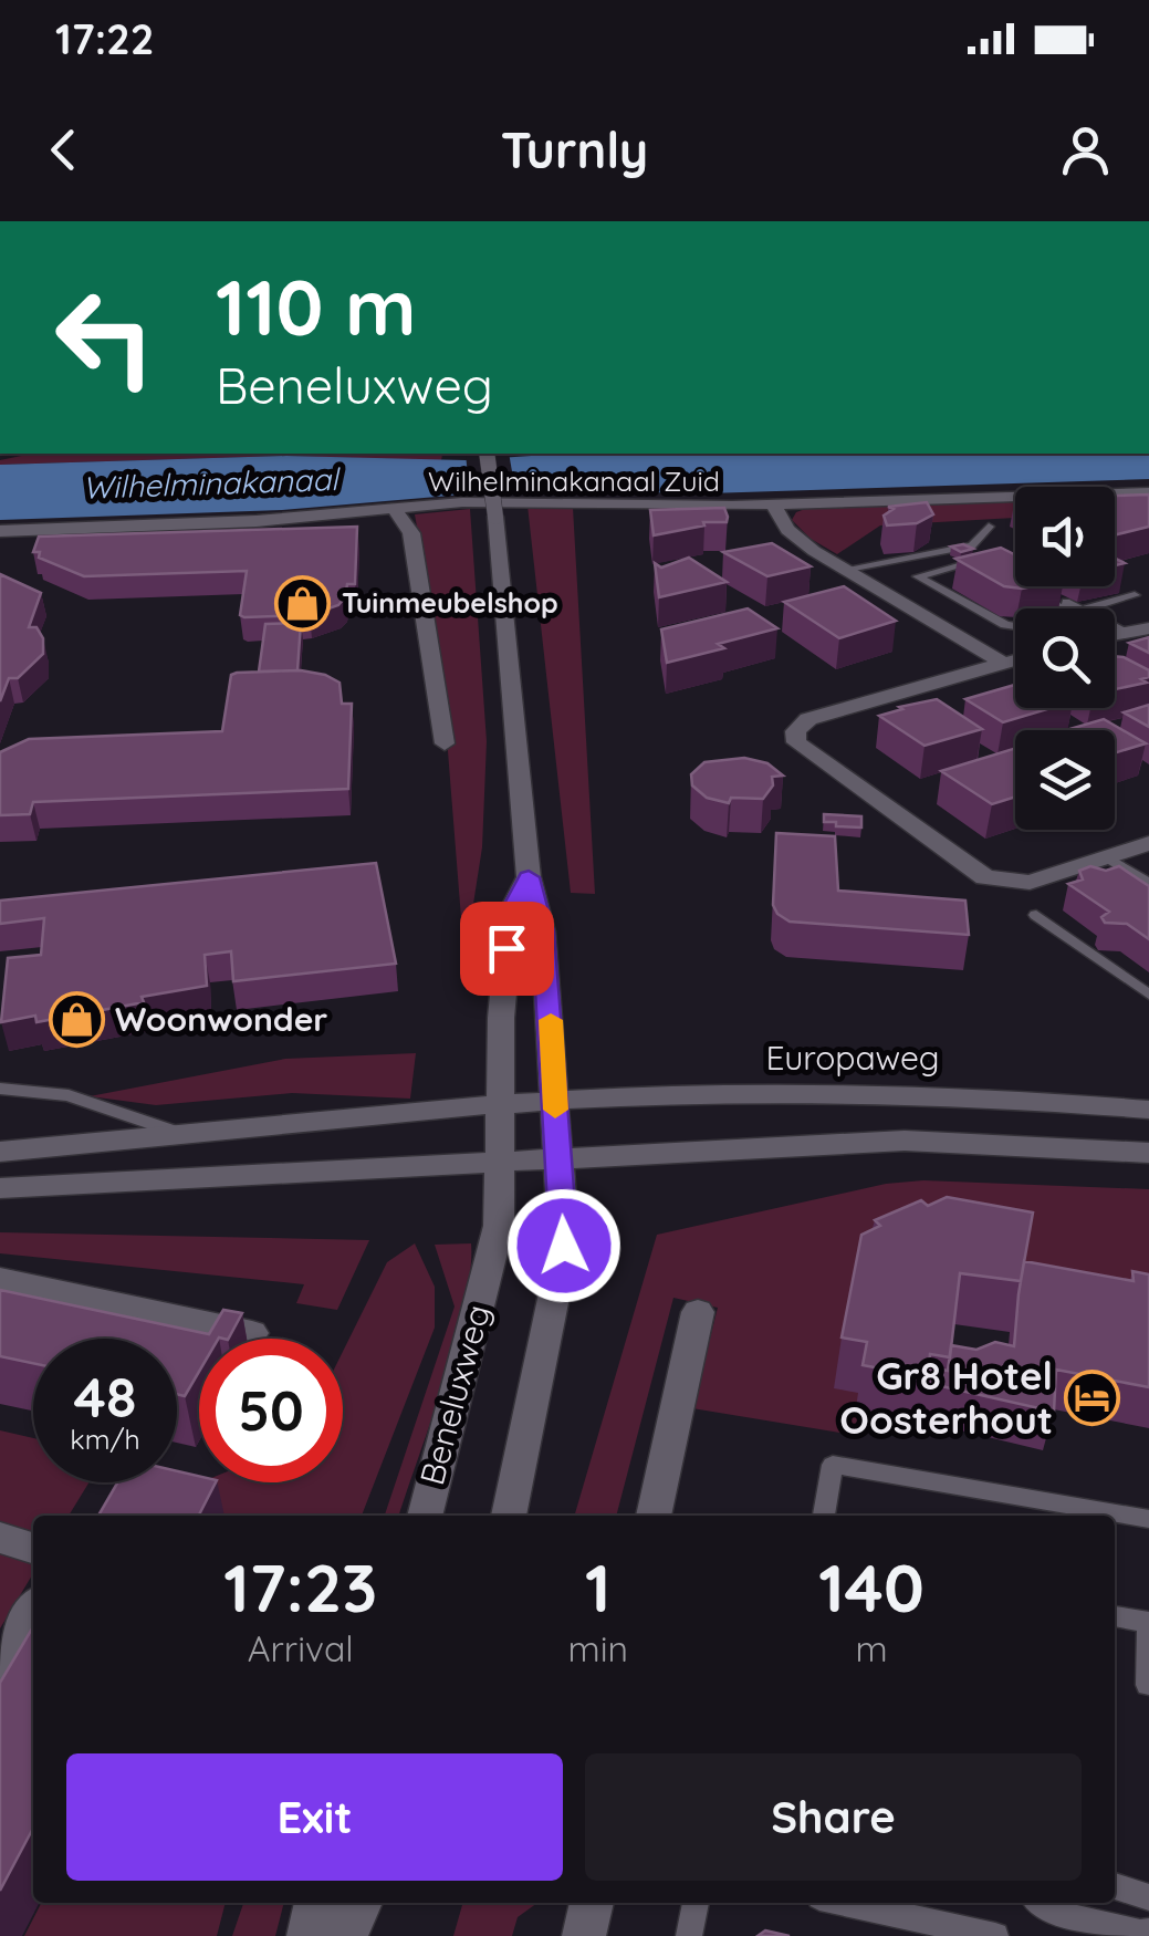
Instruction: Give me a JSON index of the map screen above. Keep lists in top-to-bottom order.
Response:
{
  "streets": {
    "street": ["Wilhelminakanaal Zuid", "Europaweg", "Beneluxweg"]
  },
  "crossings": [
    ["Europaweg", "Beneluxweg"]
  ],
  "water": ["Wilhelminakanaal"],
  "places": {
    "shop": ["Tuinmeubelshop", "Woonwonder"],
    "hotel": ["Gr8 Hotel Oosterhout"]
  },
  "page": {
    "status": "17:22",
    "header": "Turnly",
    "turn": ["110 m", "Beneluxweg"],
    "speed": "48 km/h",
    "limit": "50",
    "eta": [
      "17:23",
      "Arrival",
      "1",
      "min",
      "140",
      "m"
    ],
    "buttons": ["Exit", "Share"]
  }
}
